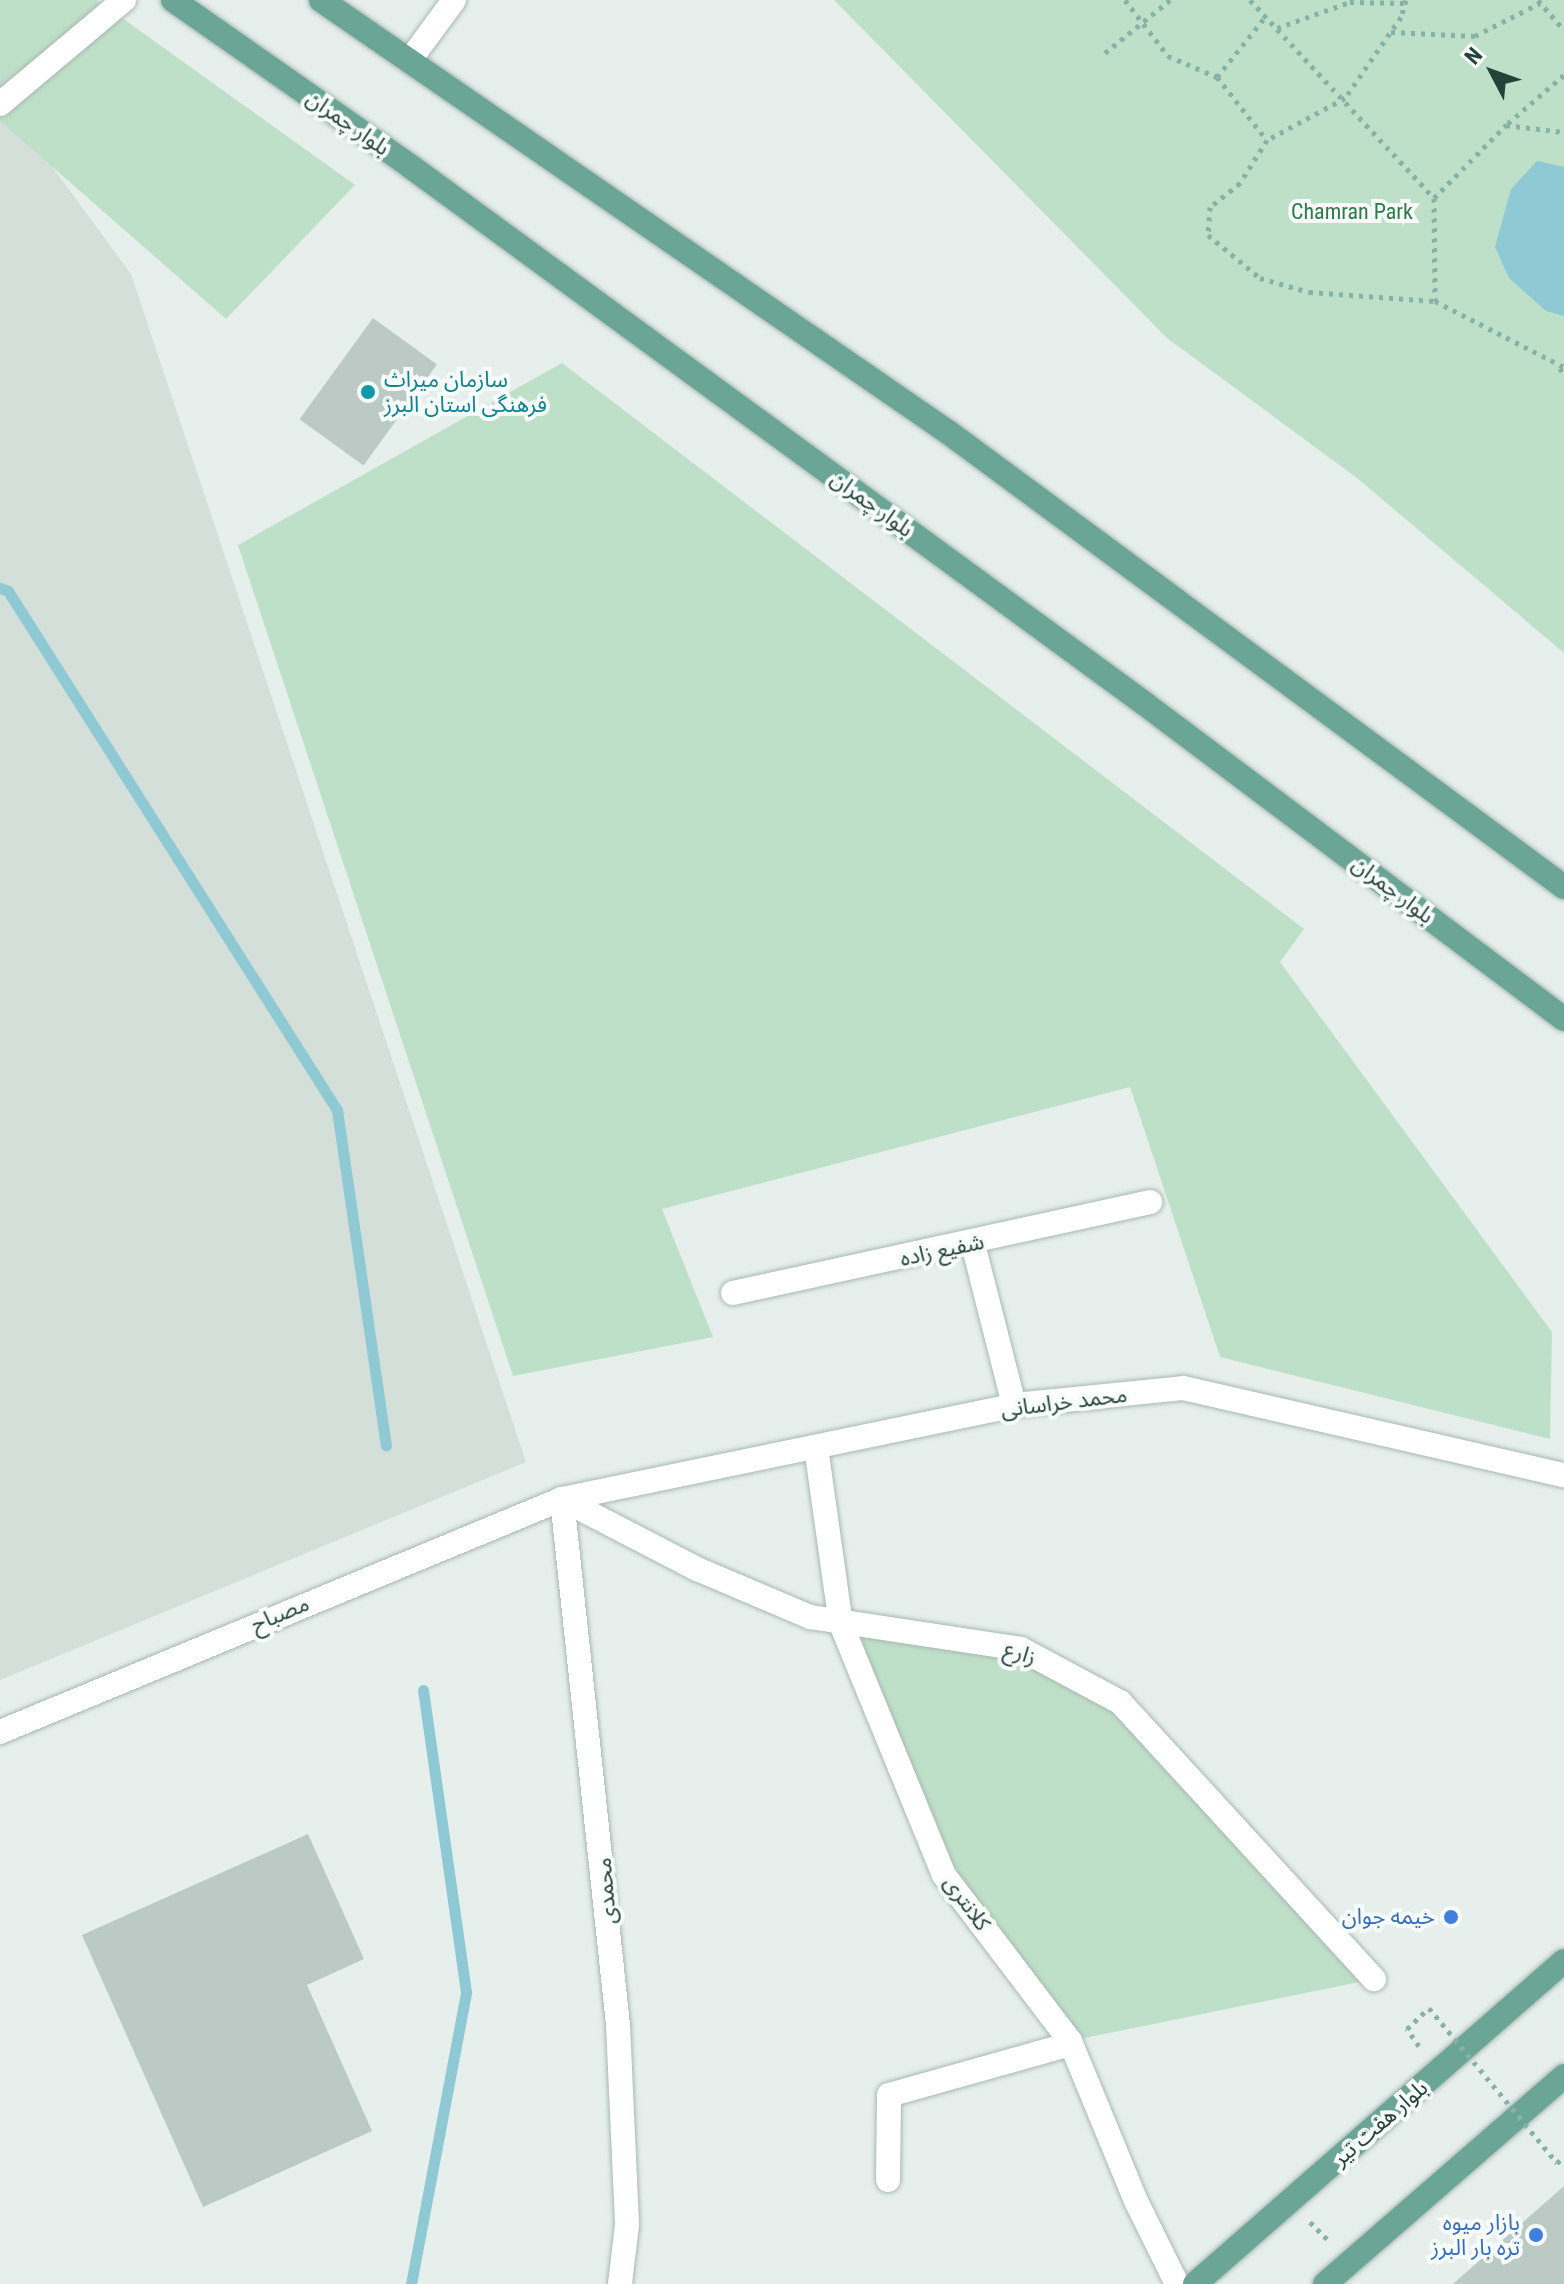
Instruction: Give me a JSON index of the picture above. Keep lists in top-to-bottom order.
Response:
{
  "streets": {
    "main road": ["بلوار چمران", "بلوار هفت تیر"],
    "street": [
      "شفیع زاده",
      "محمد خراسانی",
      "مصباح",
      "زارع",
      "محمدی",
      "کلانتری"
    ]
  },
  "crossings": [
    ["محمد خراسانی", "مصباح"],
    ["محمد خراسانی", "زارع"],
    ["محمد خراسانی", "محمدی"],
    ["محمد خراسانی", "کلانتری"],
    ["مصباح", "زارع"],
    ["مصباح", "محمدی"],
    ["زارع", "محمدی"],
    ["زارع", "کلانتری"]
  ],
  "parks": ["Chamran Park"],
  "places": ["سازمان میراث فرهنگی استان البرز", "خیمه جوان", "بازار میوه تره بار البرز"],
  "north": "top left"
}
